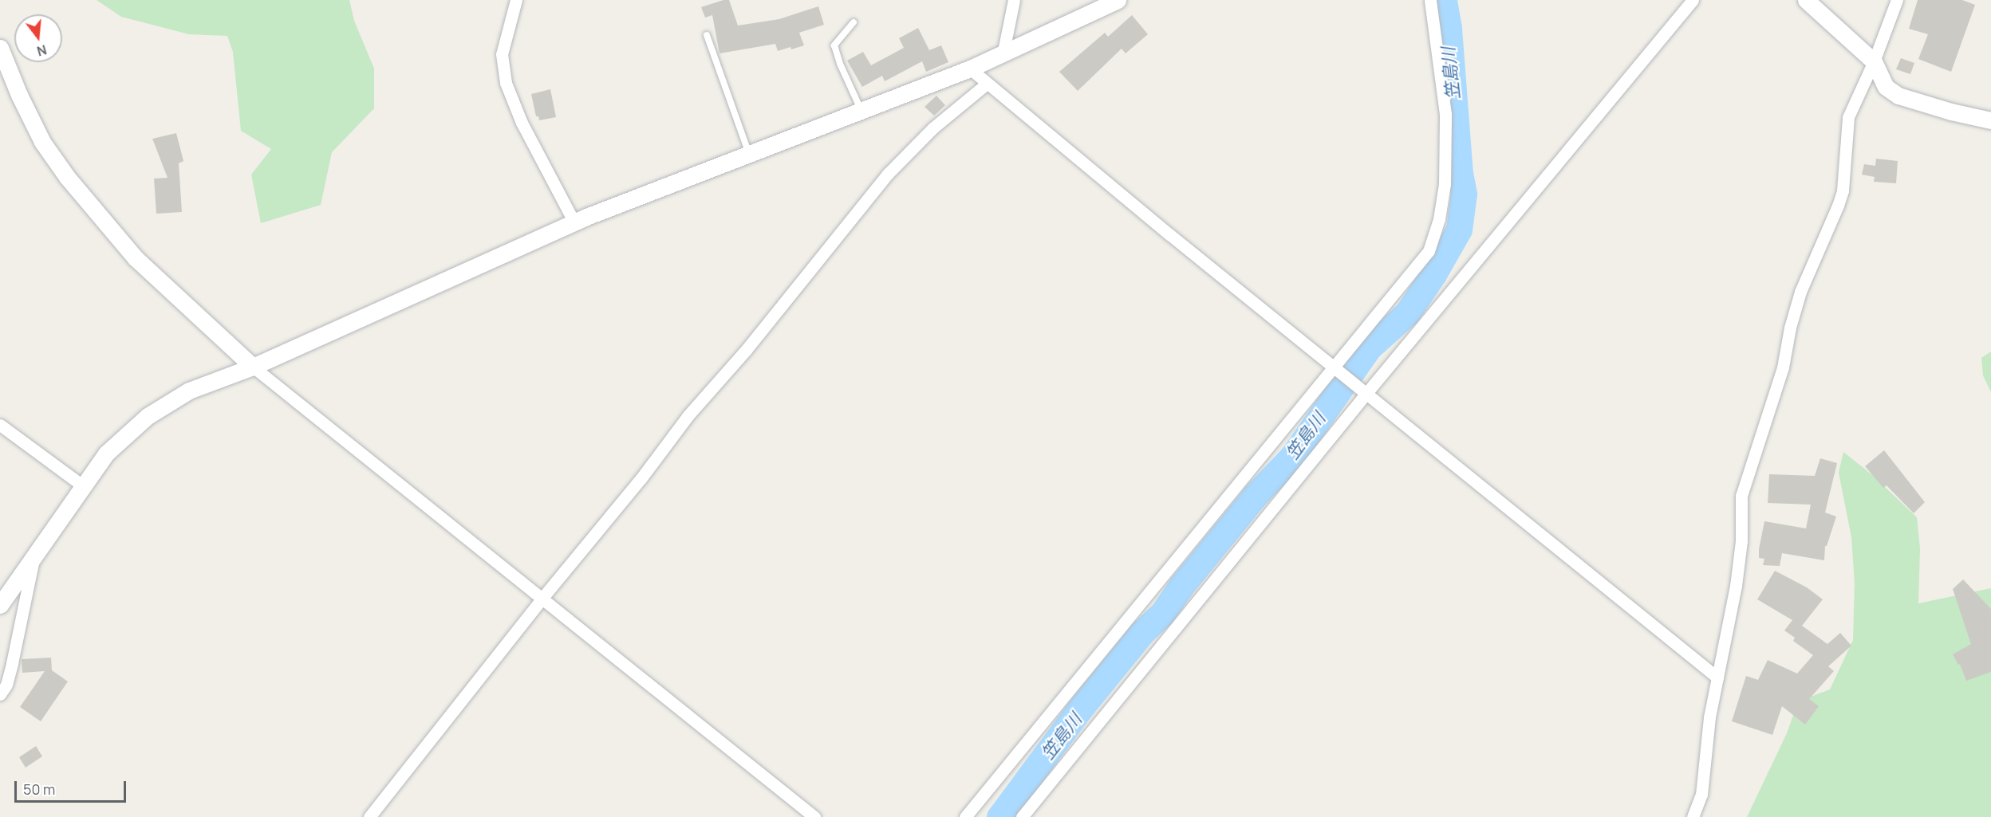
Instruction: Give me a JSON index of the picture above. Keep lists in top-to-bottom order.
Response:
{
  "water": ["笠島川"],
  "scale_bar": "50 m",
  "north": "bottom"
}
